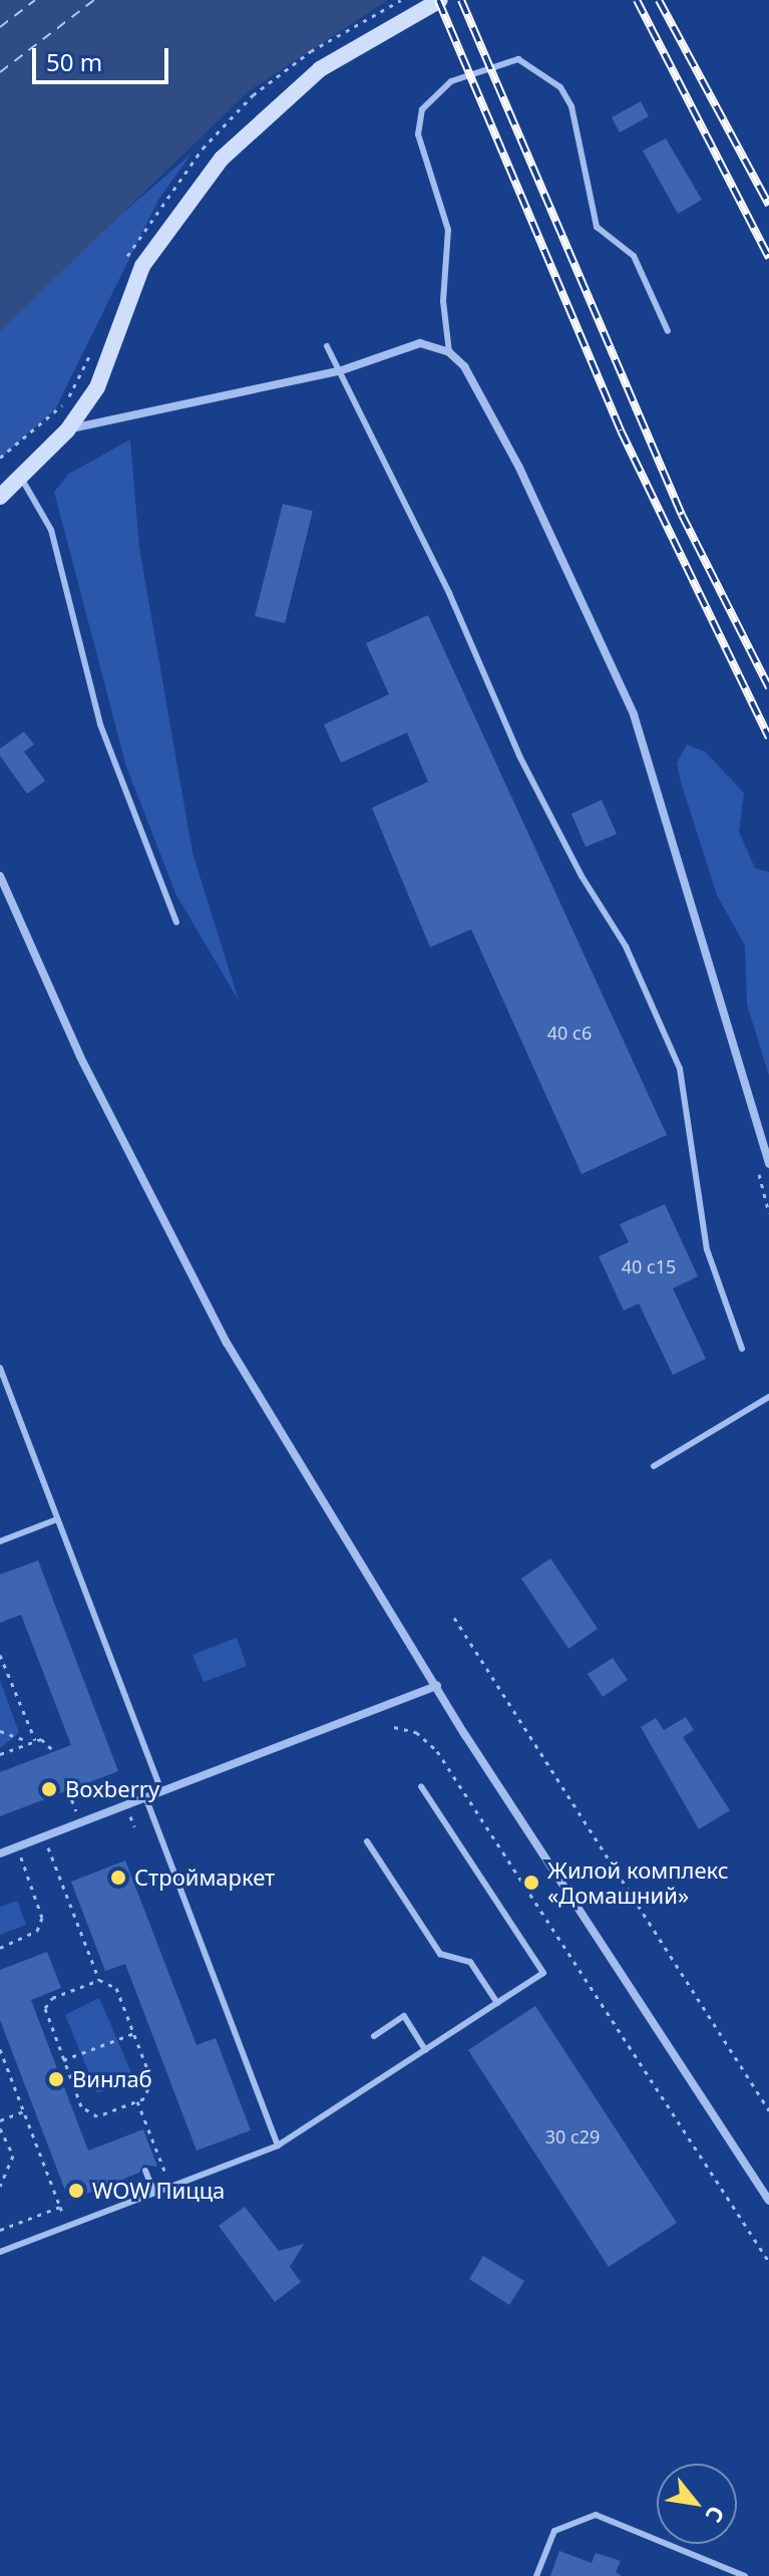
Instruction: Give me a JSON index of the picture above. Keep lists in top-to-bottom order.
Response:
{
  "places": [
    "Boxberry",
    "Строймаркет",
    "Жилой комплекс «Домашний»",
    "Винлаб",
    "WOW Пицца"
  ],
  "house_numbers": ["40 с6", "40 с15", "30 с29"],
  "scale_bar": "50 m",
  "north": "bottom right"
}
